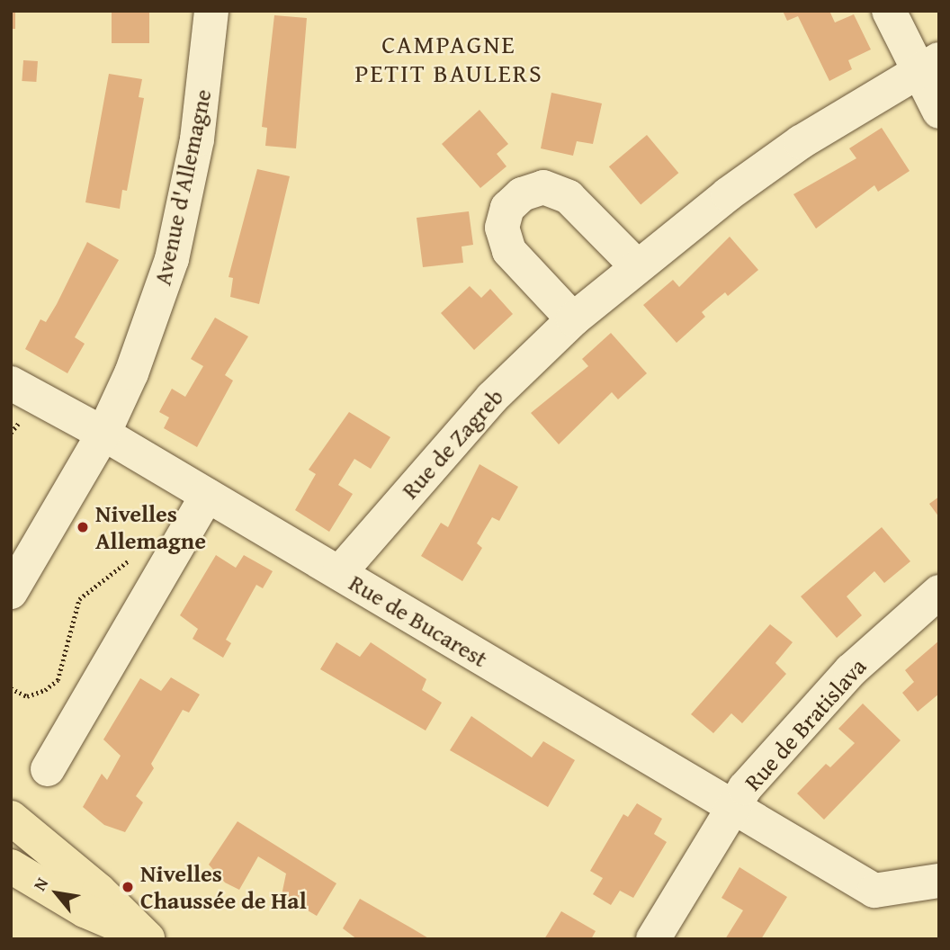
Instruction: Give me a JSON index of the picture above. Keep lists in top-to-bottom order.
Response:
{
  "streets": {
    "street": [
      "Avenue d'Allemagne",
      "Rue de Zagreb",
      "Rue de Bucarest",
      "Rue de Bratislava"
    ]
  },
  "crossings": [
    ["Avenue d'Allemagne", "Rue de Bucarest"],
    ["Rue de Zagreb", "Rue de Bucarest"],
    ["Rue de Bucarest", "Rue de Bratislava"]
  ],
  "districts": ["CAMPAGNE PETIT BAULERS"],
  "places": ["Nivelles Allemagne", "Nivelles Chaussée de Hal"],
  "north": "top left"
}
